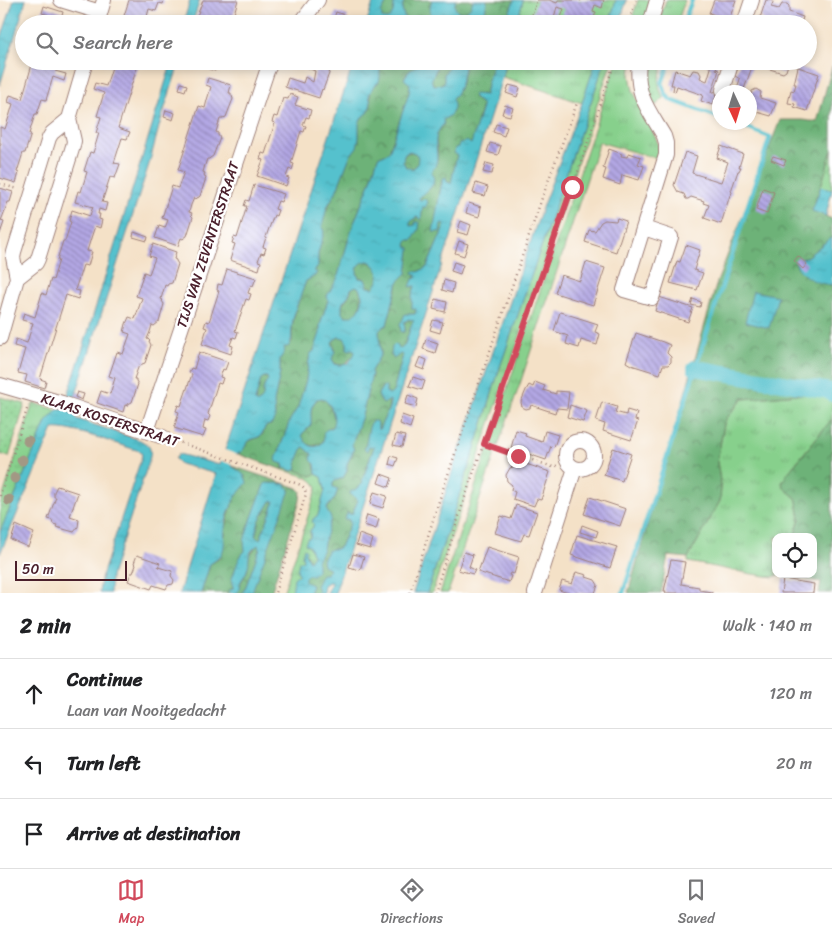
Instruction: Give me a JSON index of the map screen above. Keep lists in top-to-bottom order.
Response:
{
  "streets": {
    "street": ["TIJS VAN ZEVENTERSTRAAT", "KLAAS KOSTERSTRAAT"]
  },
  "crossings": [
    ["TIJS VAN ZEVENTERSTRAAT", "KLAAS KOSTERSTRAAT"]
  ],
  "scale_bar": "50 m",
  "north": "bottom",
  "page": {
    "search": "Search here",
    "scale": "50 m",
    "heading": ["2 min", "Walk · 140 m"],
    "list": [
      ["Continue", "Laan van Nooitgedacht", "120 m"],
      ["Turn left", "20 m"],
      "Arrive at destination"
    ],
    "nav": ["Map", "Directions", "Saved"]
  }
}
